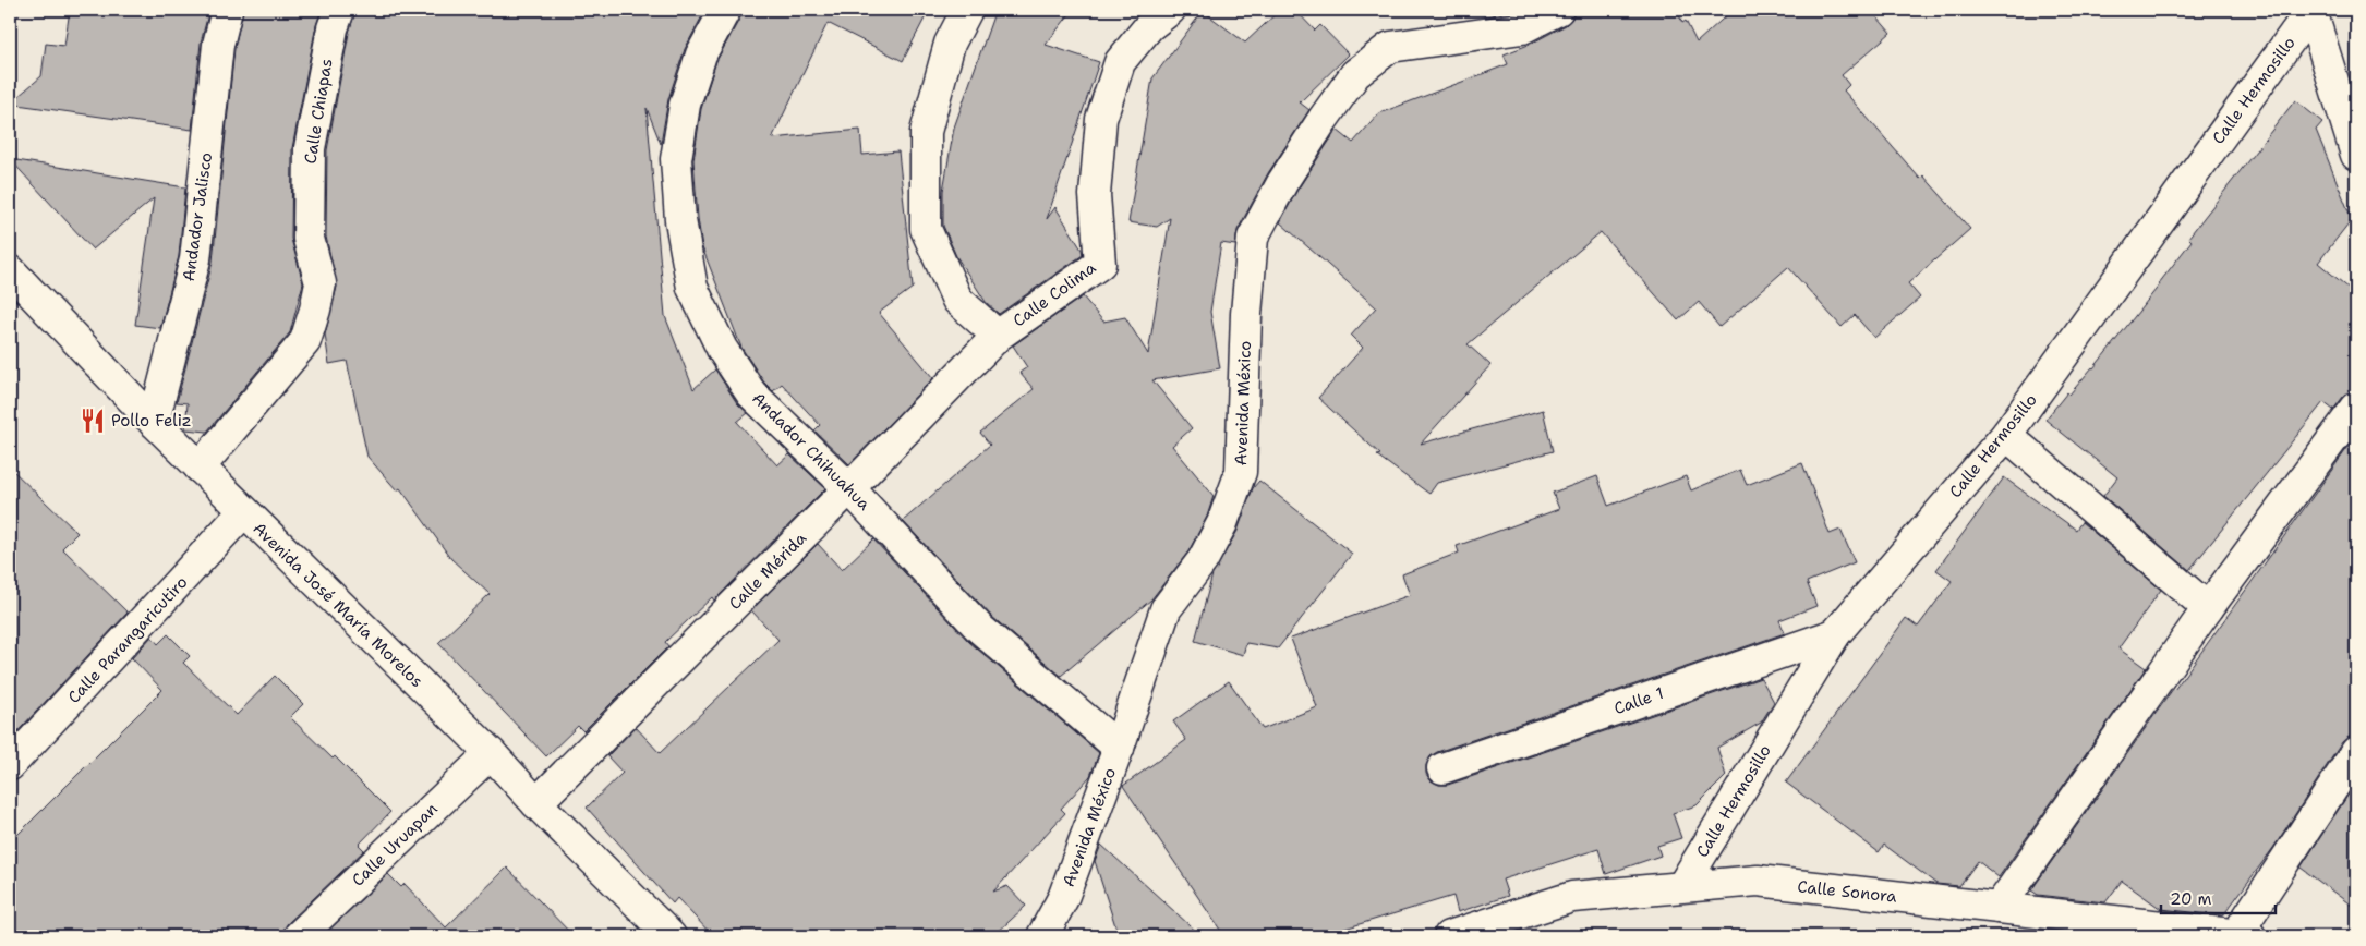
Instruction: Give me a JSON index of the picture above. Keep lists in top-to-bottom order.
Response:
{
  "streets": {
    "street": [
      "Calle Hermosillo",
      "Calle Chiapas",
      "Andador Jalisco",
      "Calle Colima",
      "Avenida México",
      "Andador Chihuahua",
      "Calle Mérida",
      "Avenida José María Morelos",
      "Calle Parangaricutiro",
      "Calle 1",
      "Calle Uruapan",
      "Calle Sonora"
    ]
  },
  "crossings": [
    ["Calle Hermosillo", "Calle 1"],
    ["Calle Hermosillo", "Calle Sonora"],
    ["Calle Chiapas", "Avenida José María Morelos"],
    ["Andador Jalisco", "Avenida José María Morelos"],
    ["Calle Colima", "Calle Mérida"],
    ["Avenida México", "Andador Chihuahua"],
    ["Andador Chihuahua", "Calle Mérida"],
    ["Calle Mérida", "Avenida José María Morelos"],
    ["Avenida José María Morelos", "Calle Parangaricutiro"],
    ["Avenida José María Morelos", "Calle Uruapan"]
  ],
  "places": {
    "restaurant": ["Pollo Feliz"]
  },
  "scale_bar": "20 m"
}
